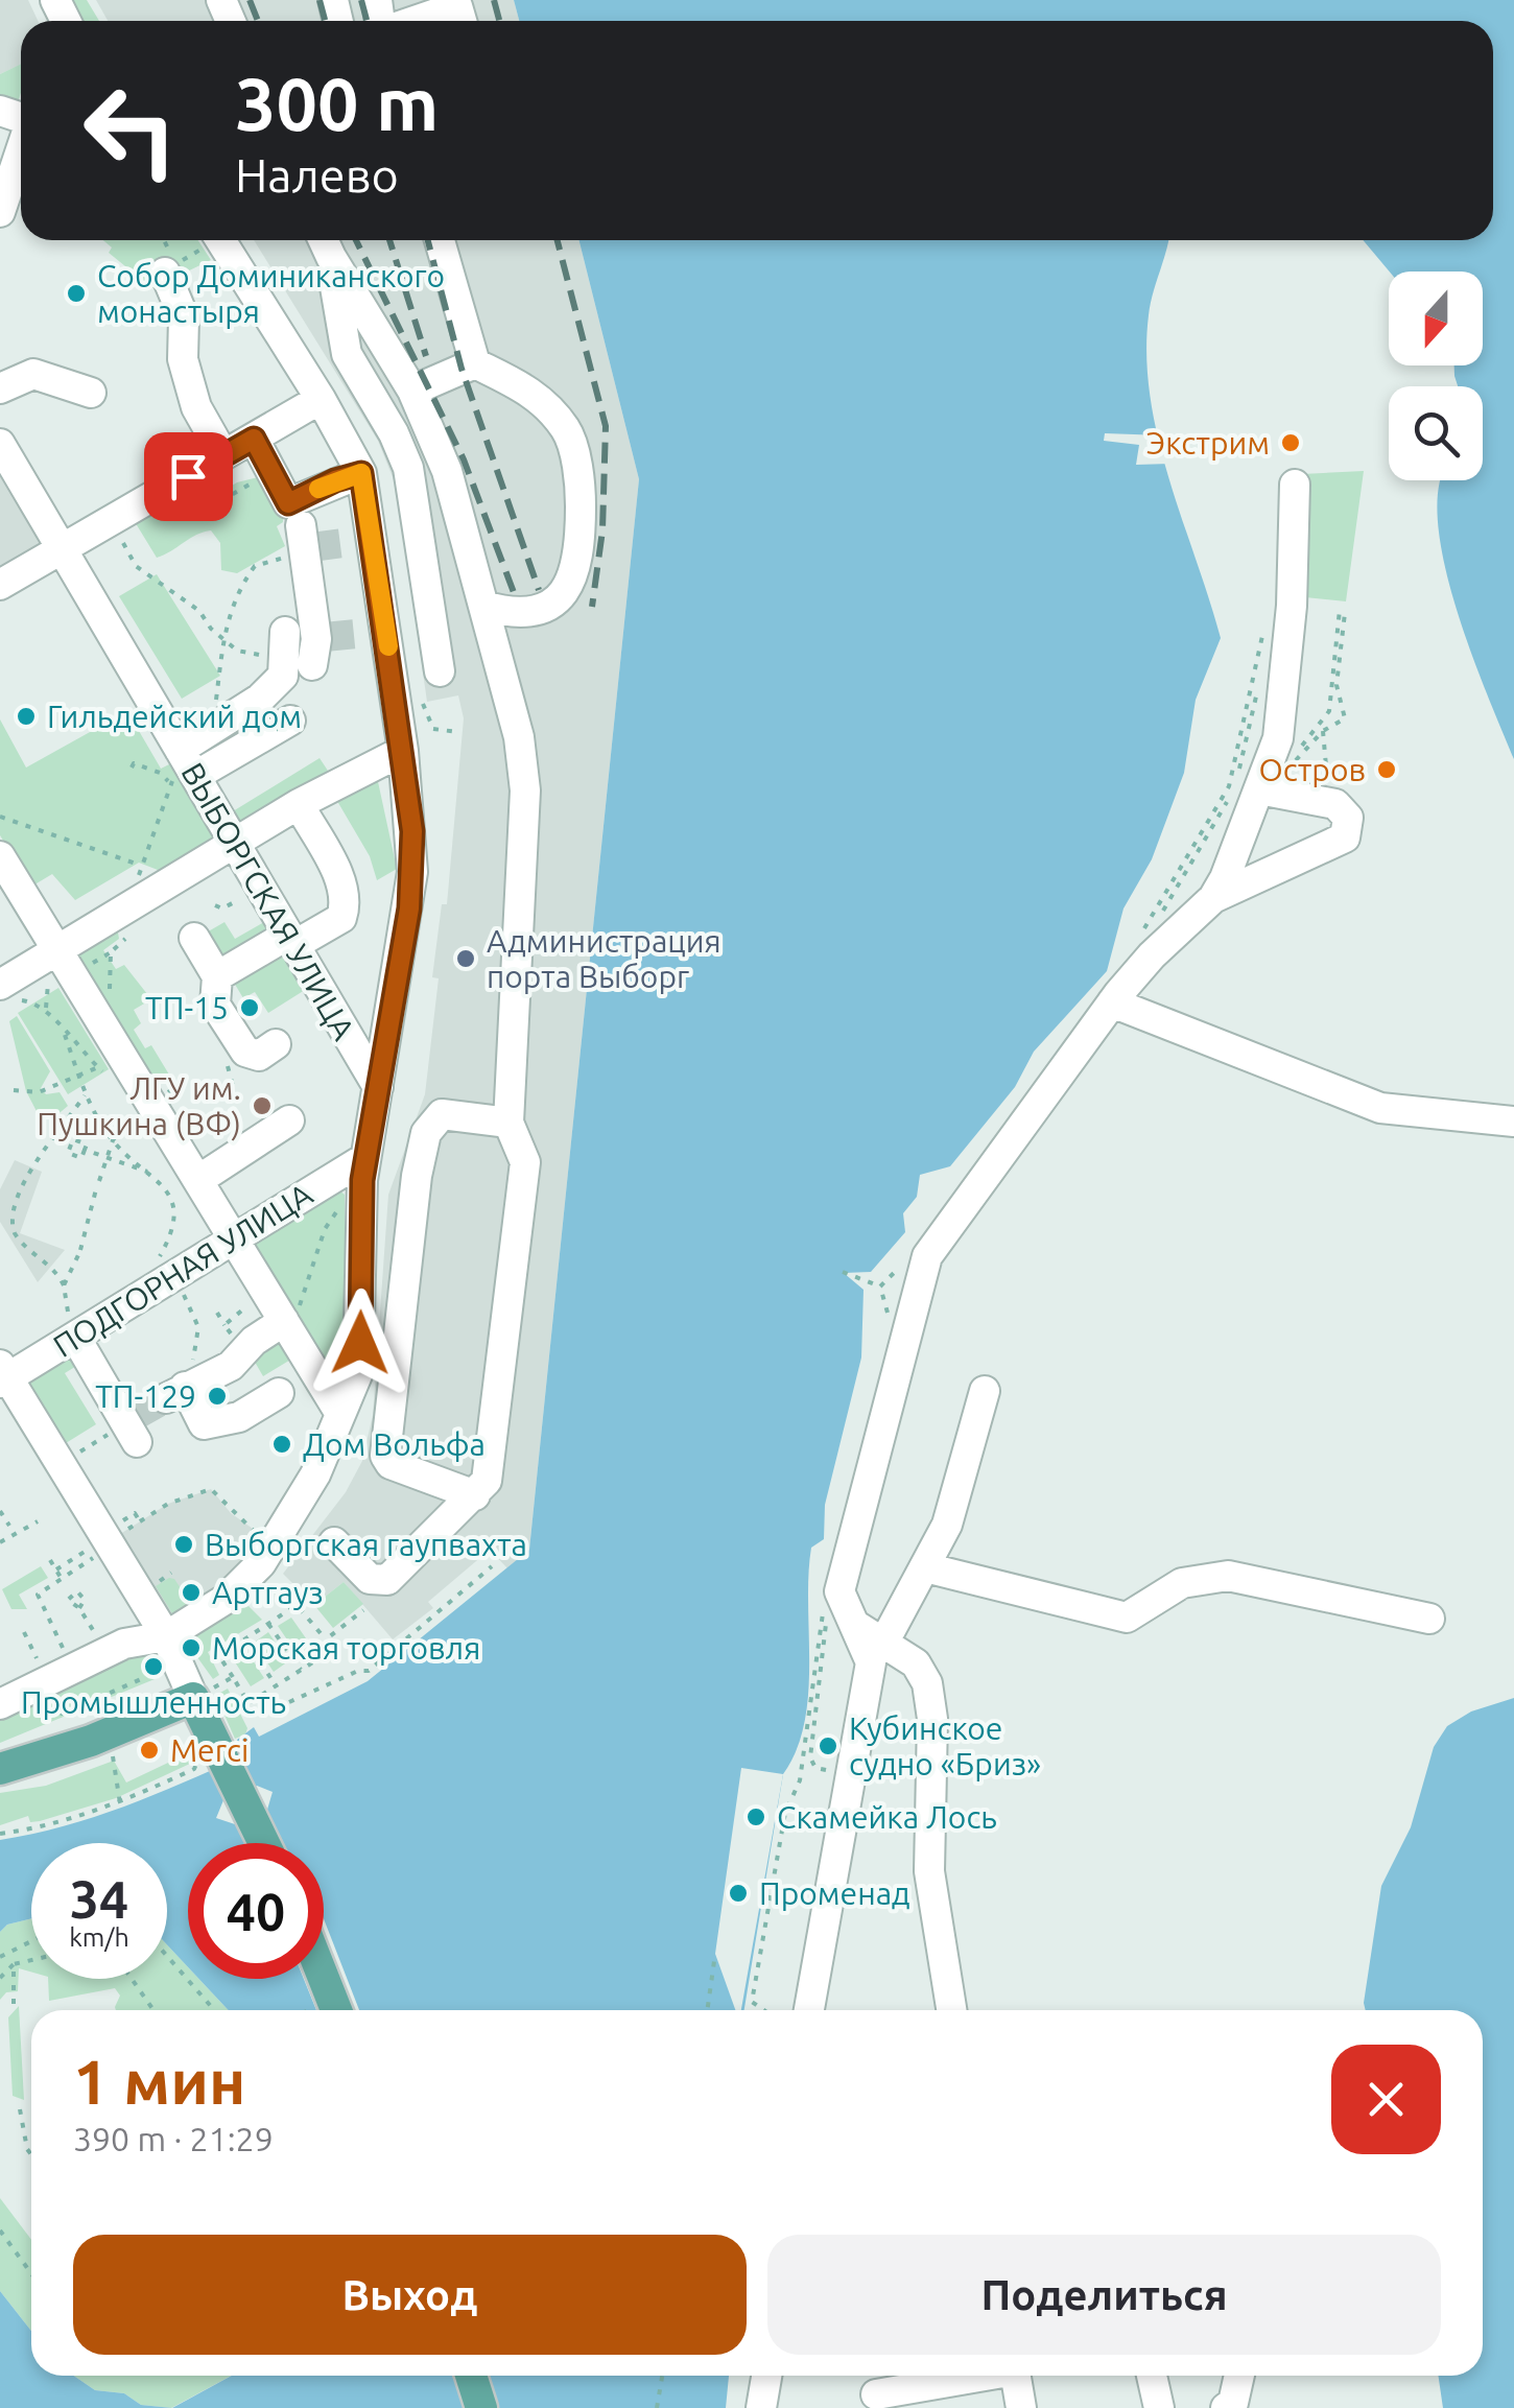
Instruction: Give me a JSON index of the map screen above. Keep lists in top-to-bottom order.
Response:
{
  "streets": {
    "street": ["ВЫБОРГСКАЯ УЛИЦА", "ПОДГОРНАЯ УЛИЦА"]
  },
  "places": [
    "Собор Доминиканского монастыря",
    "Экстрим",
    "Гильдейский дом",
    "Остров",
    "Администрация порта Выборг",
    "ТП-15",
    "ЛГУ им. Пушкина (ВФ)",
    "ТП-129",
    "Дом Вольфа",
    "Выборгская гаупвахта",
    "Артгауз",
    "Морская торговля",
    "Промышленность",
    "Кубинское судно «Бриз»",
    "Merci",
    "Скамейка Лось",
    "Променад"
  ],
  "north": "bottom",
  "page": {
    "turn": ["300 m", "Налево"],
    "speed": "34 km/h",
    "limit": "40",
    "heading": ["1 мин", "390 m · 21:29"],
    "buttons": ["Выход", "Поделиться"]
  }
}
